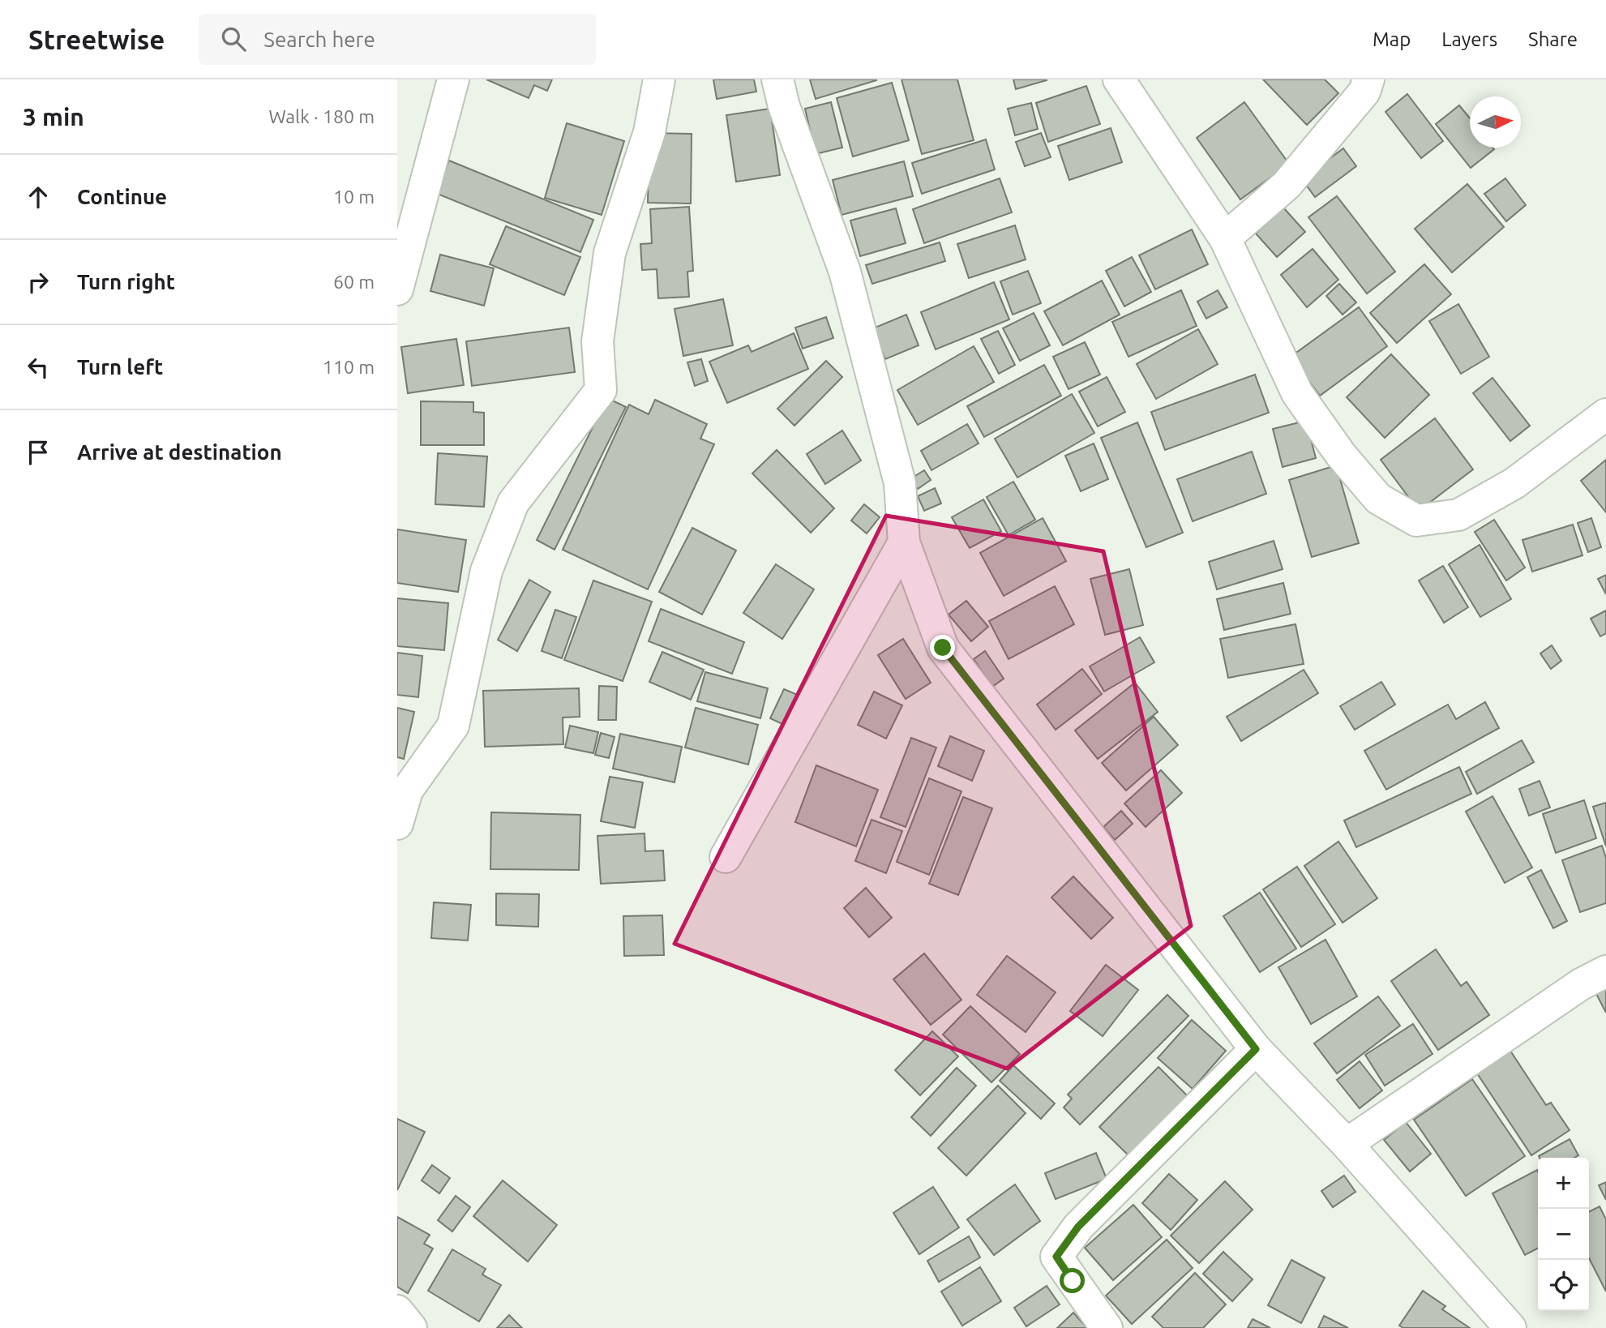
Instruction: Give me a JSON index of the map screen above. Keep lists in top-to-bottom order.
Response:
{
  "north": "right",
  "page": {
    "header": "Streetwise",
    "search": "Search here",
    "nav": ["Map", "Layers", "Share"],
    "heading": ["3 min", "Walk · 180 m"],
    "list": [
      ["Continue", "10 m"],
      ["Turn right", "60 m"],
      ["Turn left", "110 m"],
      "Arrive at destination"
    ],
    "map_buttons": ["+", "−"]
  }
}
